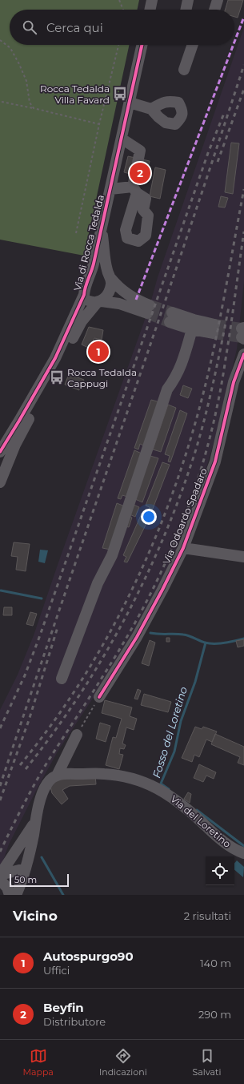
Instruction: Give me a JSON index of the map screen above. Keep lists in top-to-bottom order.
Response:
{
  "streets": {
    "street": ["Via di Rocca Tedalda", "Via Odoardo Spadaro", "Via del Loretino"]
  },
  "water": ["Fosso del Loretino"],
  "places": {
    "bus stop": ["Rocca Tedalda Villa Favard", "Rocca Tedalda Cappugi"]
  },
  "scale_bar": "50 m",
  "page": {
    "search": "Cerca qui",
    "pins": ["2", "1"],
    "scale": "50 m",
    "heading": ["Vicino", "2 risultati"],
    "list": [
      {
        "mark": "1",
        "name": "Autospurgo90",
        "note": "Uffici",
        "value": "140 m"
      },
      {
        "mark": "2",
        "name": "Beyfin",
        "note": "Distributore",
        "value": "290 m"
      }
    ],
    "nav": ["Mappa", "Indicazioni", "Salvati"]
  }
}
